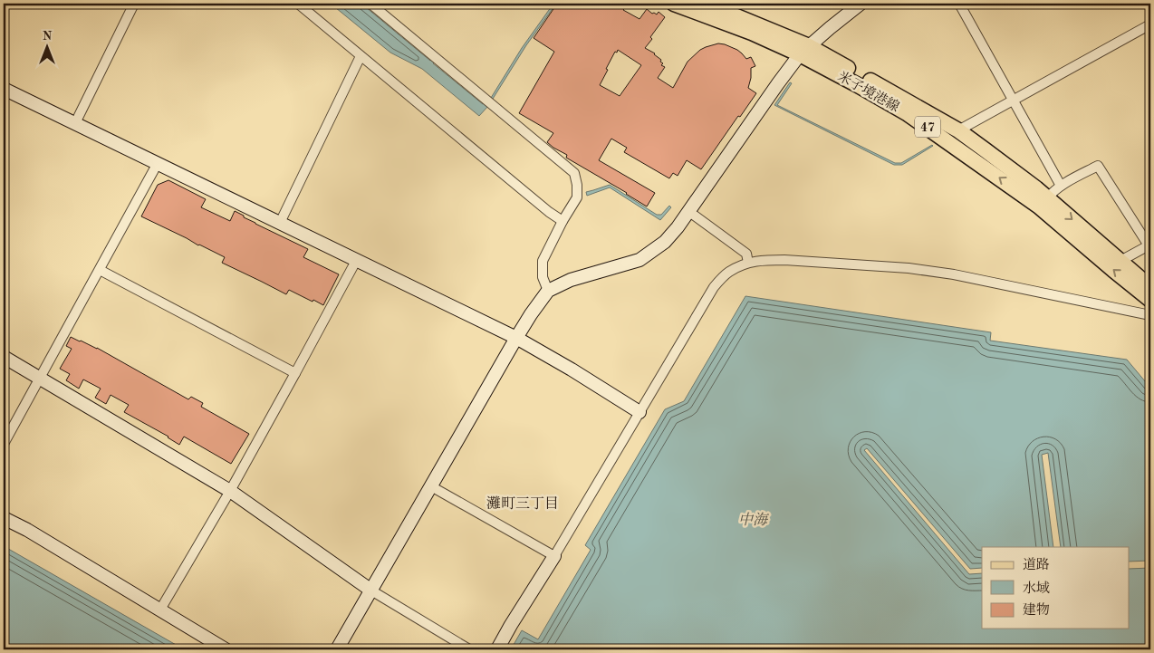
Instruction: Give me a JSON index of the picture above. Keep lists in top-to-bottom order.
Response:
{
  "streets": {
    "main road": ["米子境港線", "47"]
  },
  "districts": ["灘町三丁目"],
  "water": ["中海"],
  "legend": ["道路", "水域", "建物"],
  "north": "top"
}
